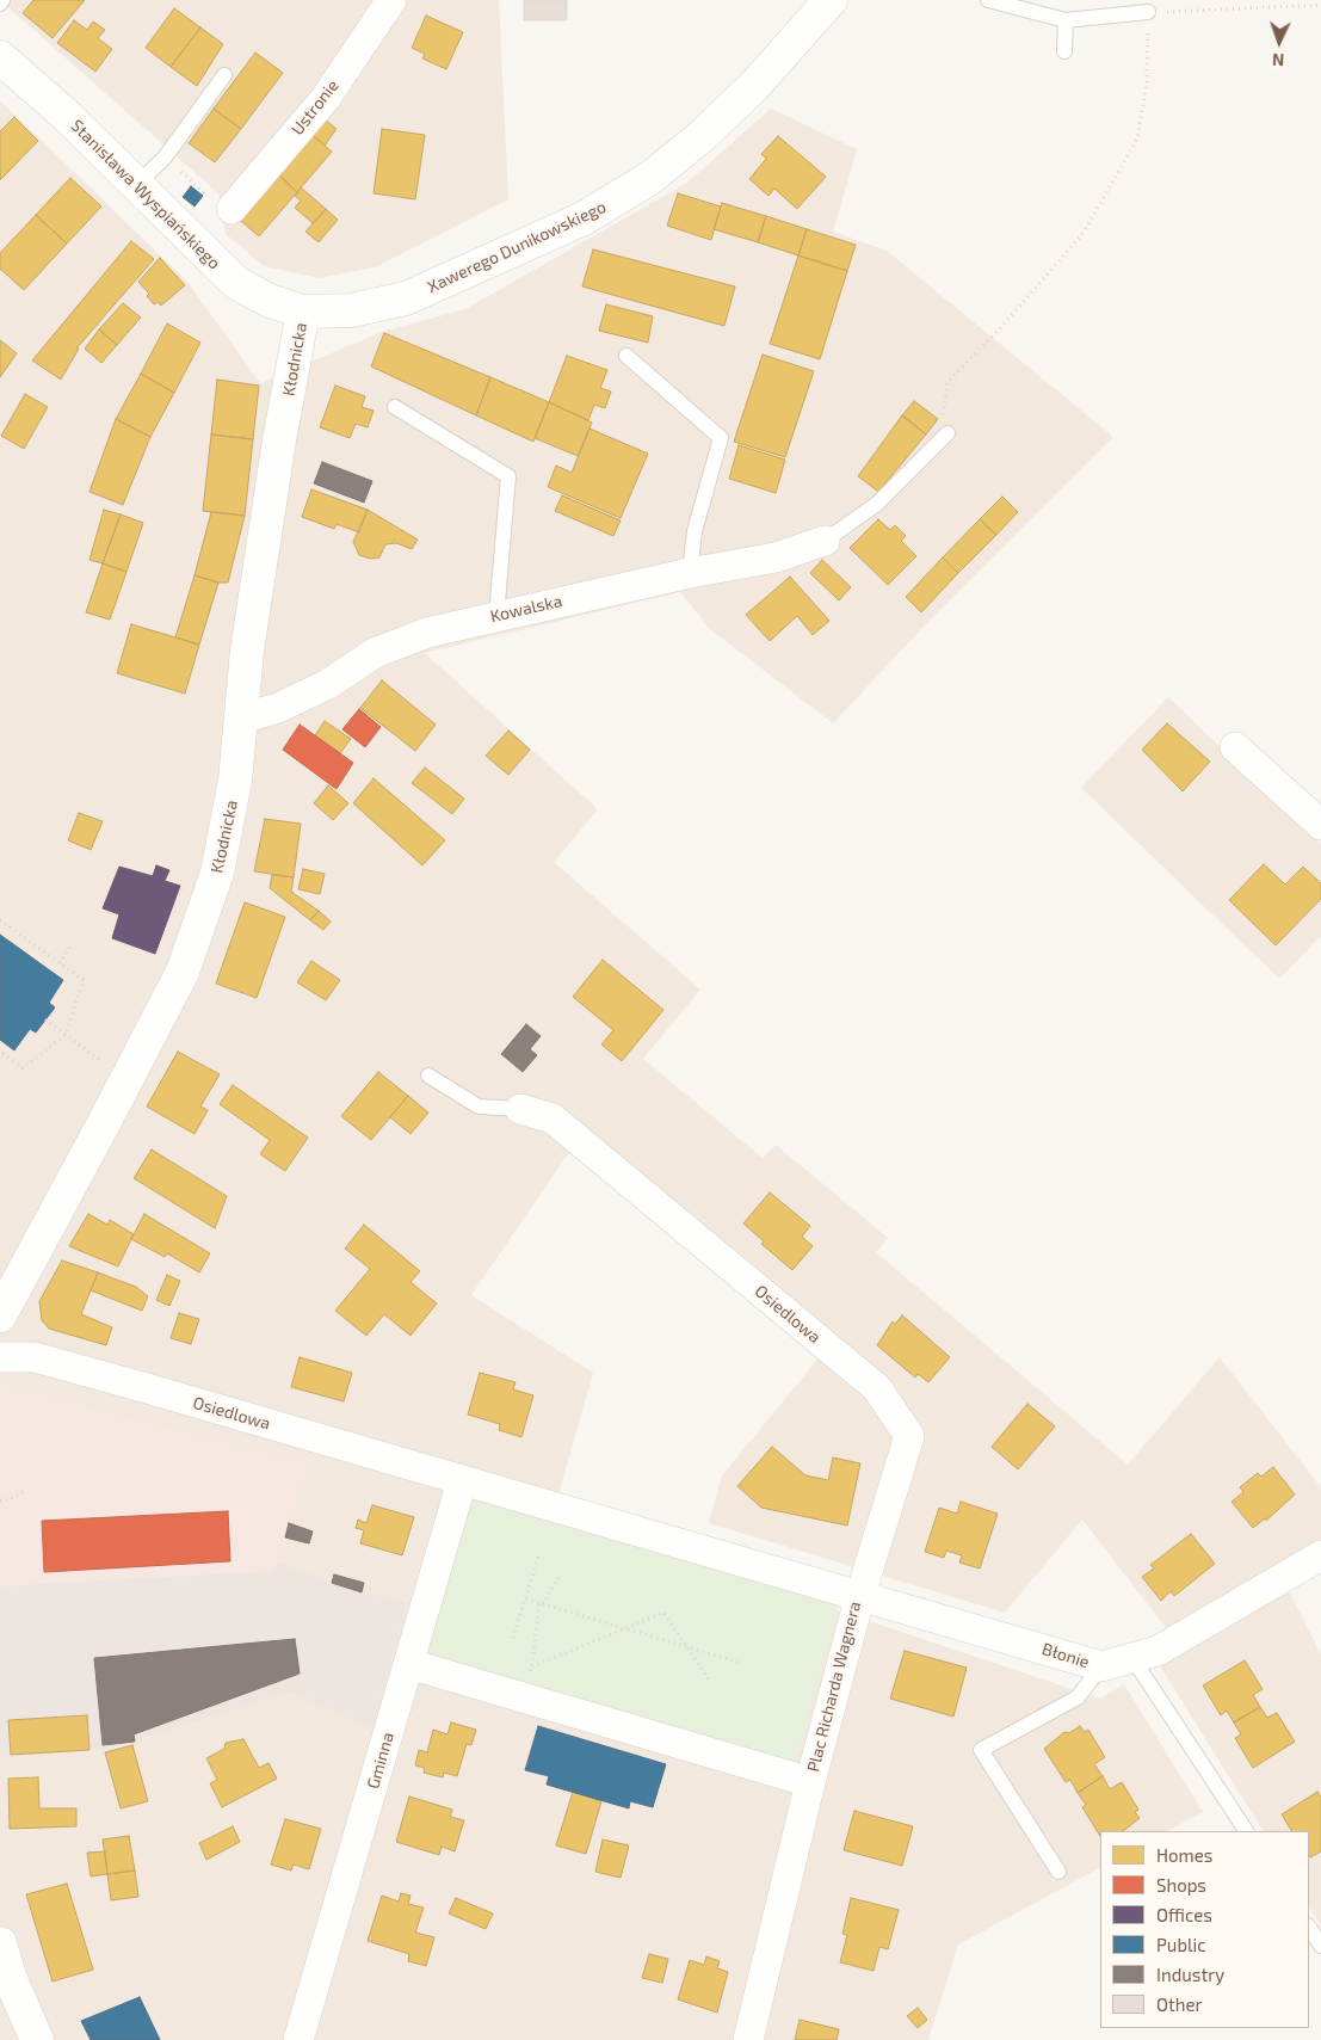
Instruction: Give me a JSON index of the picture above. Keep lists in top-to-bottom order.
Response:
{
  "streets": {
    "main road": ["Stanisława Wyspiańskiego", "Xawerego Dunikowskiego", "Kłodnicka"],
    "street": [
      "Ustronie",
      "Kowalska",
      "Osiedlowa",
      "Błonie",
      "Plac Richarda Wagnera",
      "Gminna"
    ]
  },
  "crossings": [
    ["Stanisława Wyspiańskiego", "Xawerego Dunikowskiego"],
    ["Stanisława Wyspiańskiego", "Kłodnicka"],
    ["Xawerego Dunikowskiego", "Kłodnicka"],
    ["Kłodnicka", "Kowalska"],
    ["Osiedlowa", "Błonie"],
    ["Osiedlowa", "Plac Richarda Wagnera"],
    ["Osiedlowa", "Gminna"],
    ["Błonie", "Plac Richarda Wagnera"],
    ["Plac Richarda Wagnera", "Gminna"]
  ],
  "legend": [
    "Homes",
    "Shops",
    "Offices",
    "Public",
    "Industry",
    "Other"
  ],
  "north": "bottom"
}
